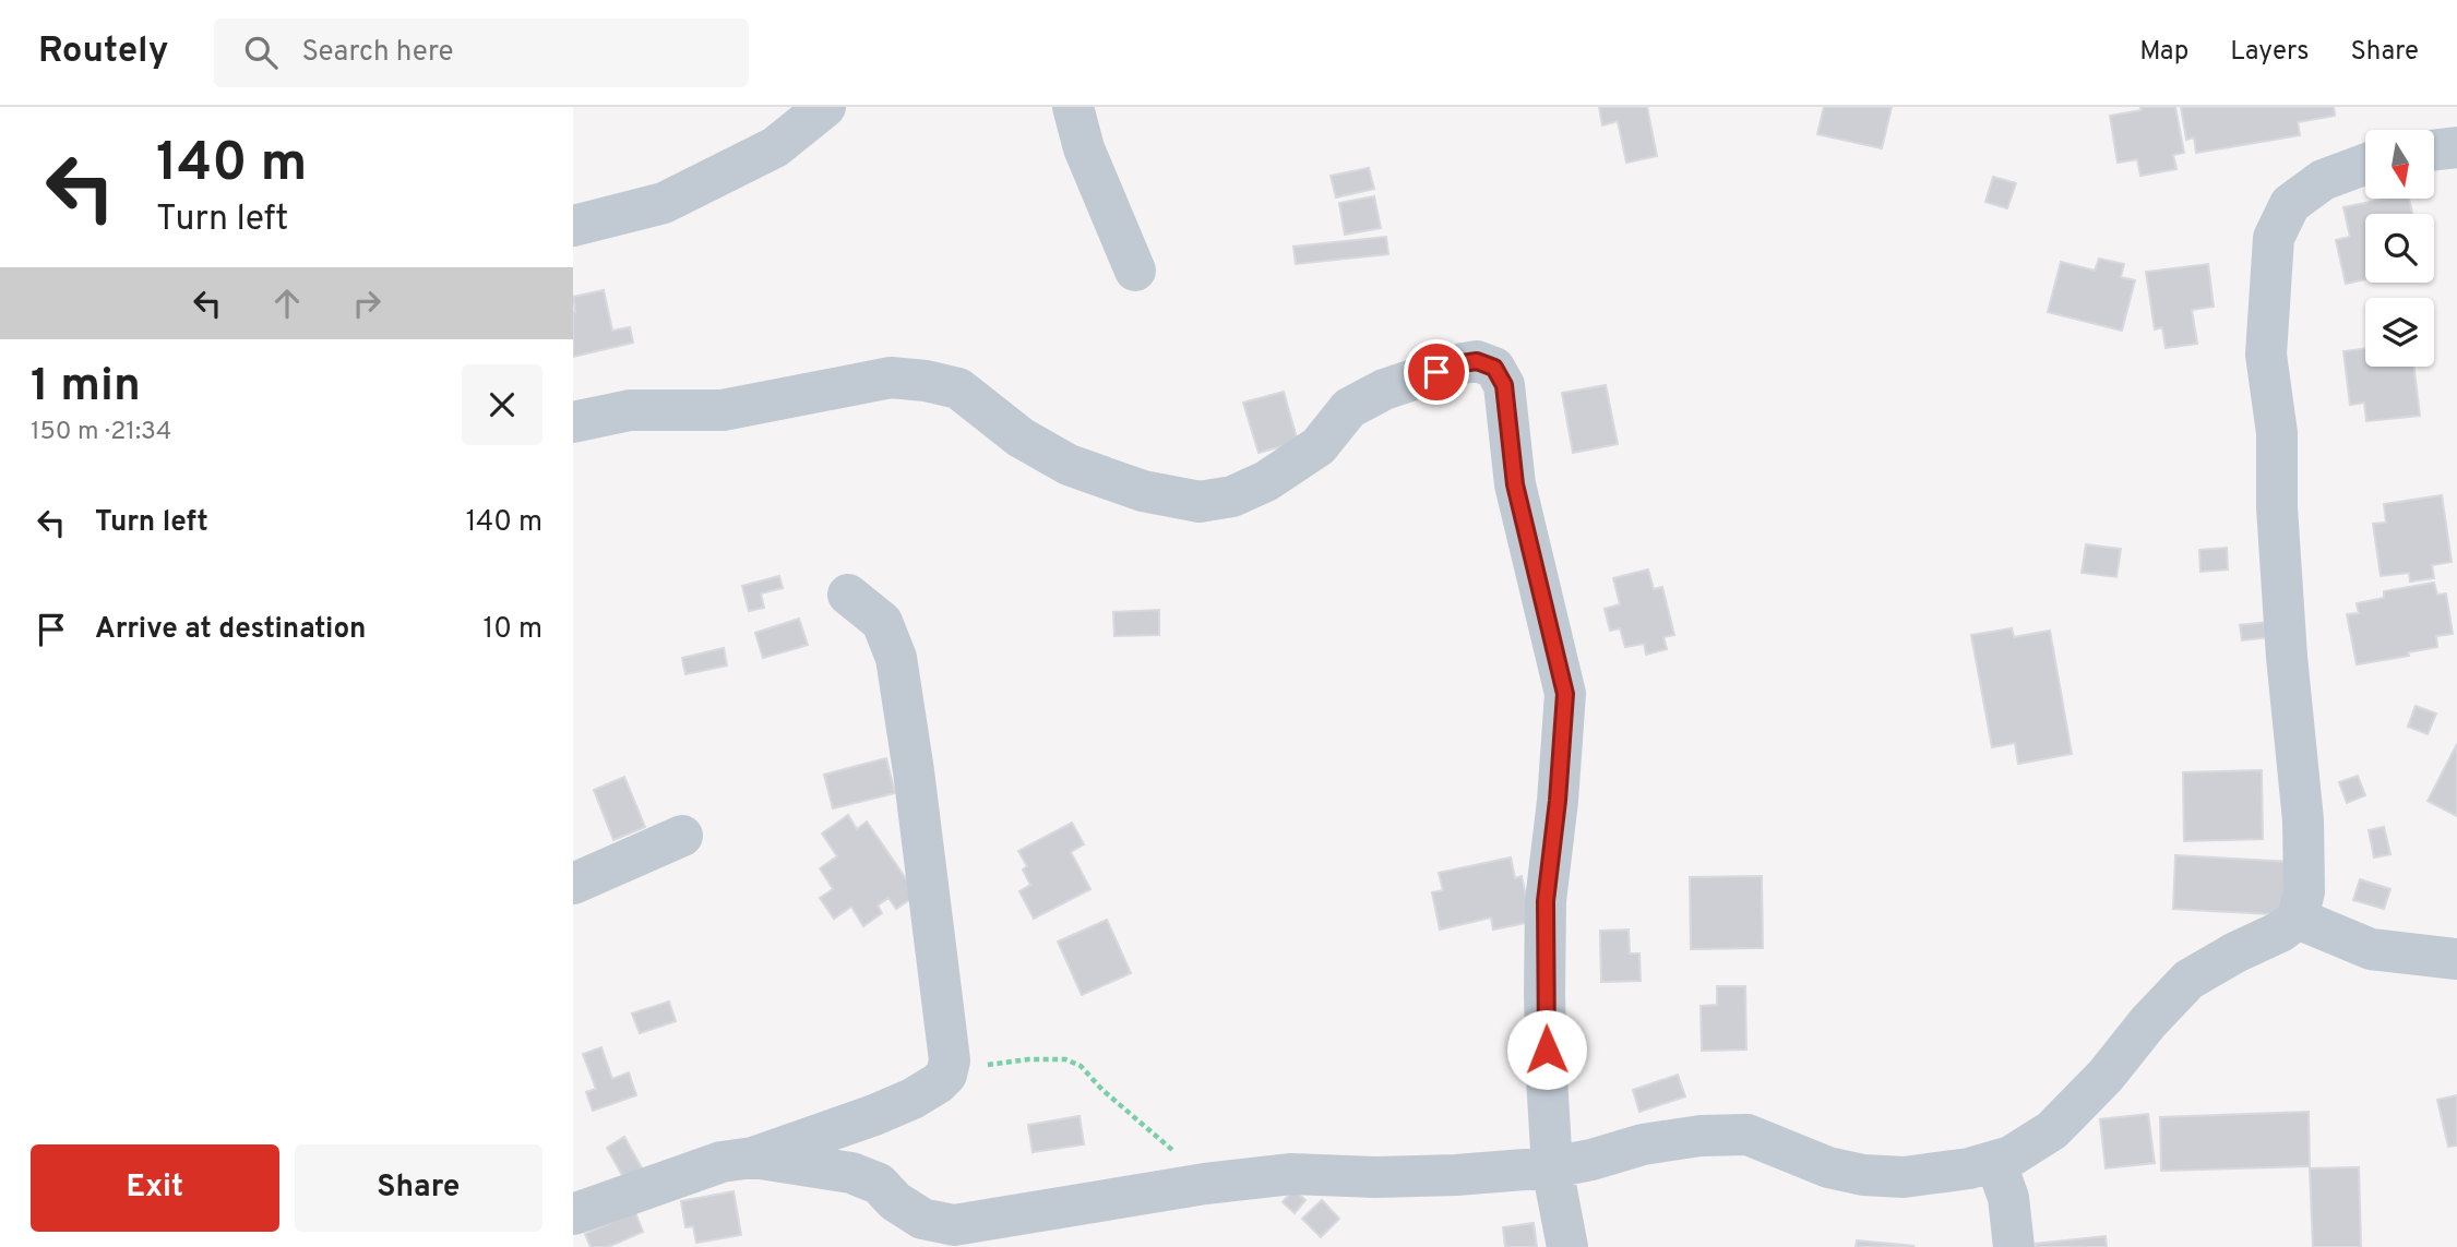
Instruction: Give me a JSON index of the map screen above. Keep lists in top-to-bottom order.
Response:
{
  "north": "bottom",
  "page": {
    "header": "Routely",
    "search": "Search here",
    "nav": ["Map", "Layers", "Share"],
    "turn": ["140 m", "Turn left"],
    "heading": ["1 min", "150 m · 21:34"],
    "list": [
      {
        "name": "Turn left",
        "value": "140 m"
      },
      {
        "name": "Arrive at destination",
        "value": "10 m"
      }
    ],
    "buttons": ["Exit", "Share"]
  }
}
